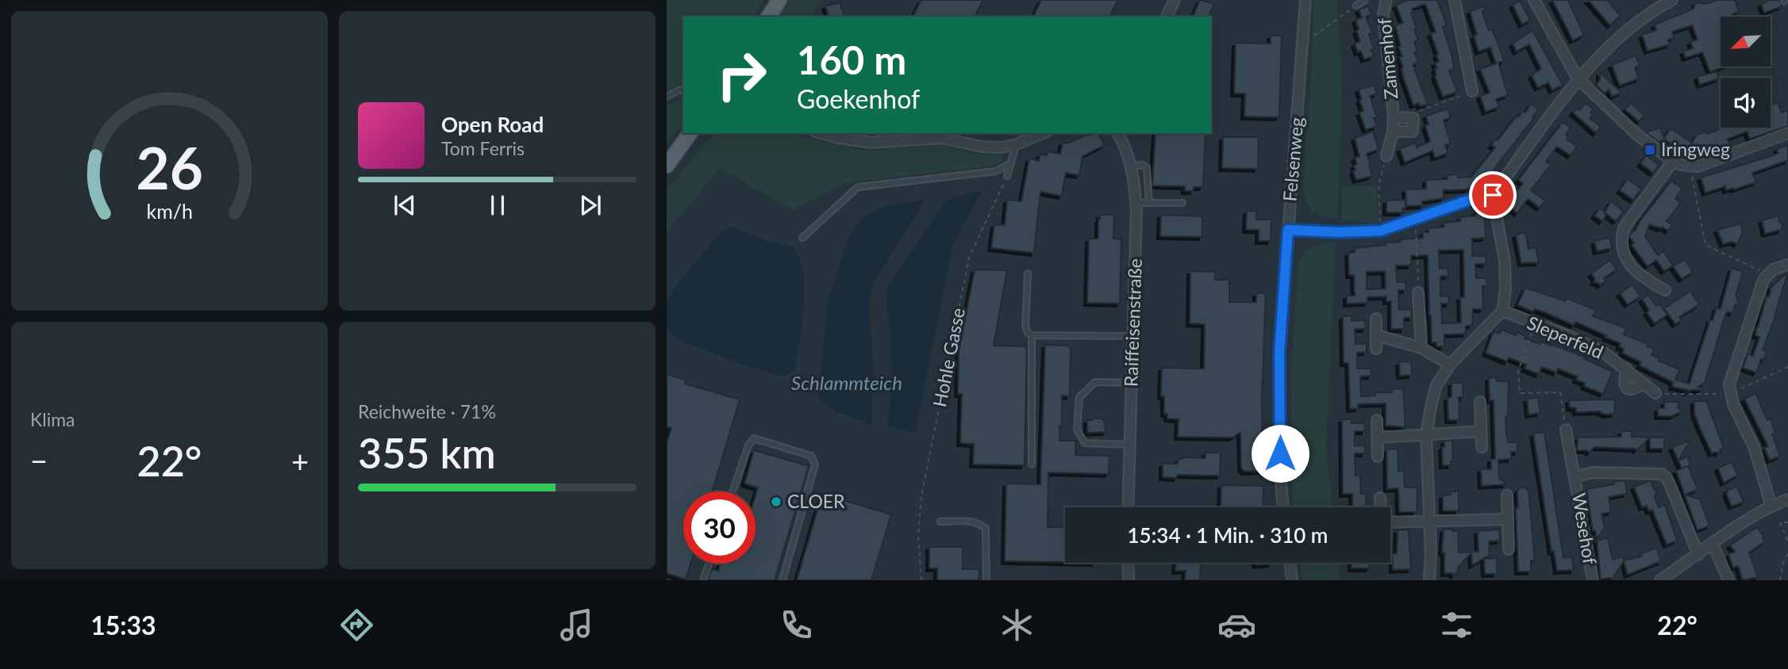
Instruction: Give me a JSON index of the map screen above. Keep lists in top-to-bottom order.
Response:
{
  "streets": {
    "street": [
      "Zamenhof",
      "Felsenweg",
      "Raiffeisenstraße",
      "Sleperfeld",
      "Wesehof"
    ],
    "path": ["Hohle Gasse"]
  },
  "water": ["Schlammteich"],
  "places": {
    "transit": ["Iringweg"],
    "other": ["CLOER"]
  },
  "north": "bottom left",
  "page": {
    "turn": ["160 m", "Goekenhof"],
    "song": ["Open Road", "Tom Ferris"],
    "tile": [
      "Klima",
      ["Reichweite · 71%", "355 km"]
    ],
    "heat": ["−", "22°", "+"],
    "limit": "30",
    "trip": "15:34 · 1 Min. · 310 m",
    "tabs": ["15:33", "22°"],
    "gauge": ["26", "km/h"]
  }
}
